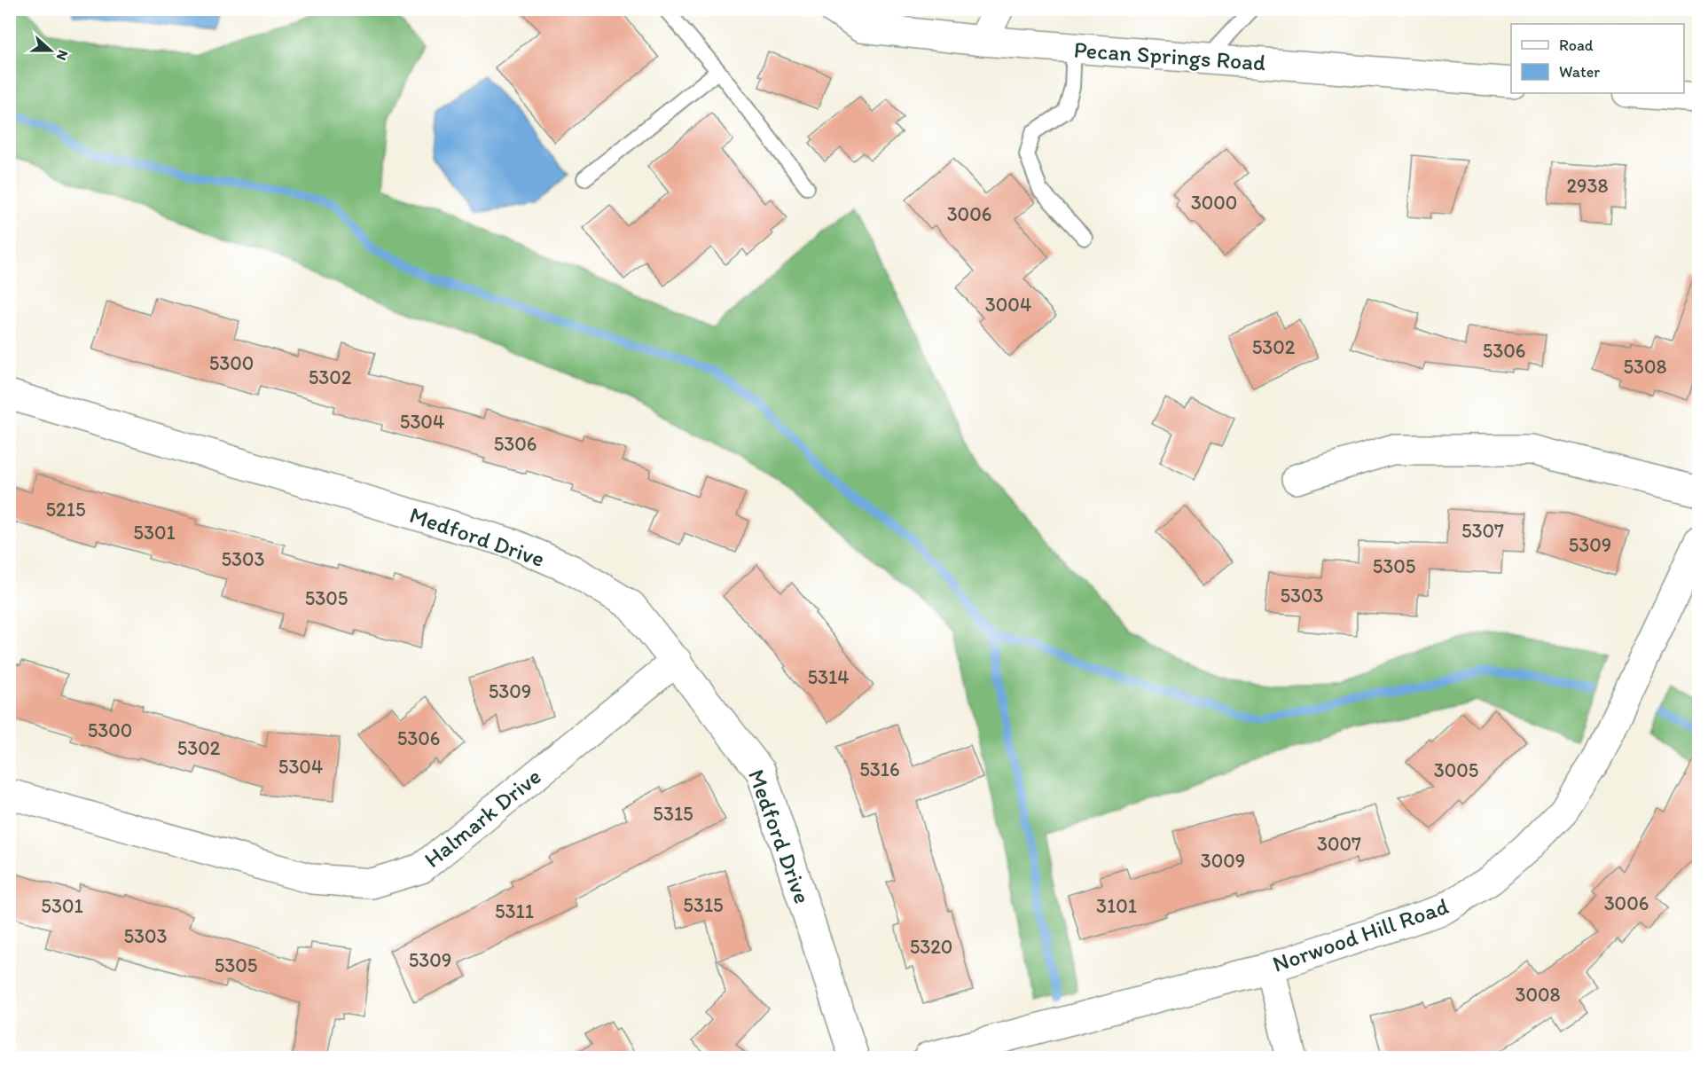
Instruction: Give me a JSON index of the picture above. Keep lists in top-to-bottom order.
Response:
{
  "streets": {
    "street": [
      "Pecan Springs Road",
      "Medford Drive",
      "Halmark Drive",
      "Norwood Hill Road"
    ]
  },
  "crossings": [
    ["Medford Drive", "Halmark Drive"]
  ],
  "house_numbers": [
    "2938",
    "3000",
    "3006",
    "3004",
    "5302",
    "5306",
    "5300",
    "5308",
    "5302",
    "5304",
    "5306",
    "5215",
    "5307",
    "5301",
    "5309",
    "5303",
    "5305",
    "5303",
    "5305",
    "5314",
    "5309",
    "5300",
    "5306",
    "5302",
    "5304",
    "5316",
    "3005",
    "5315",
    "3007",
    "3009",
    "3006",
    "5315",
    "5301",
    "3101",
    "5311",
    "5303",
    "5320",
    "5309",
    "5305",
    "3008"
  ],
  "legend": ["Road", "Water"],
  "north": "right"
}
